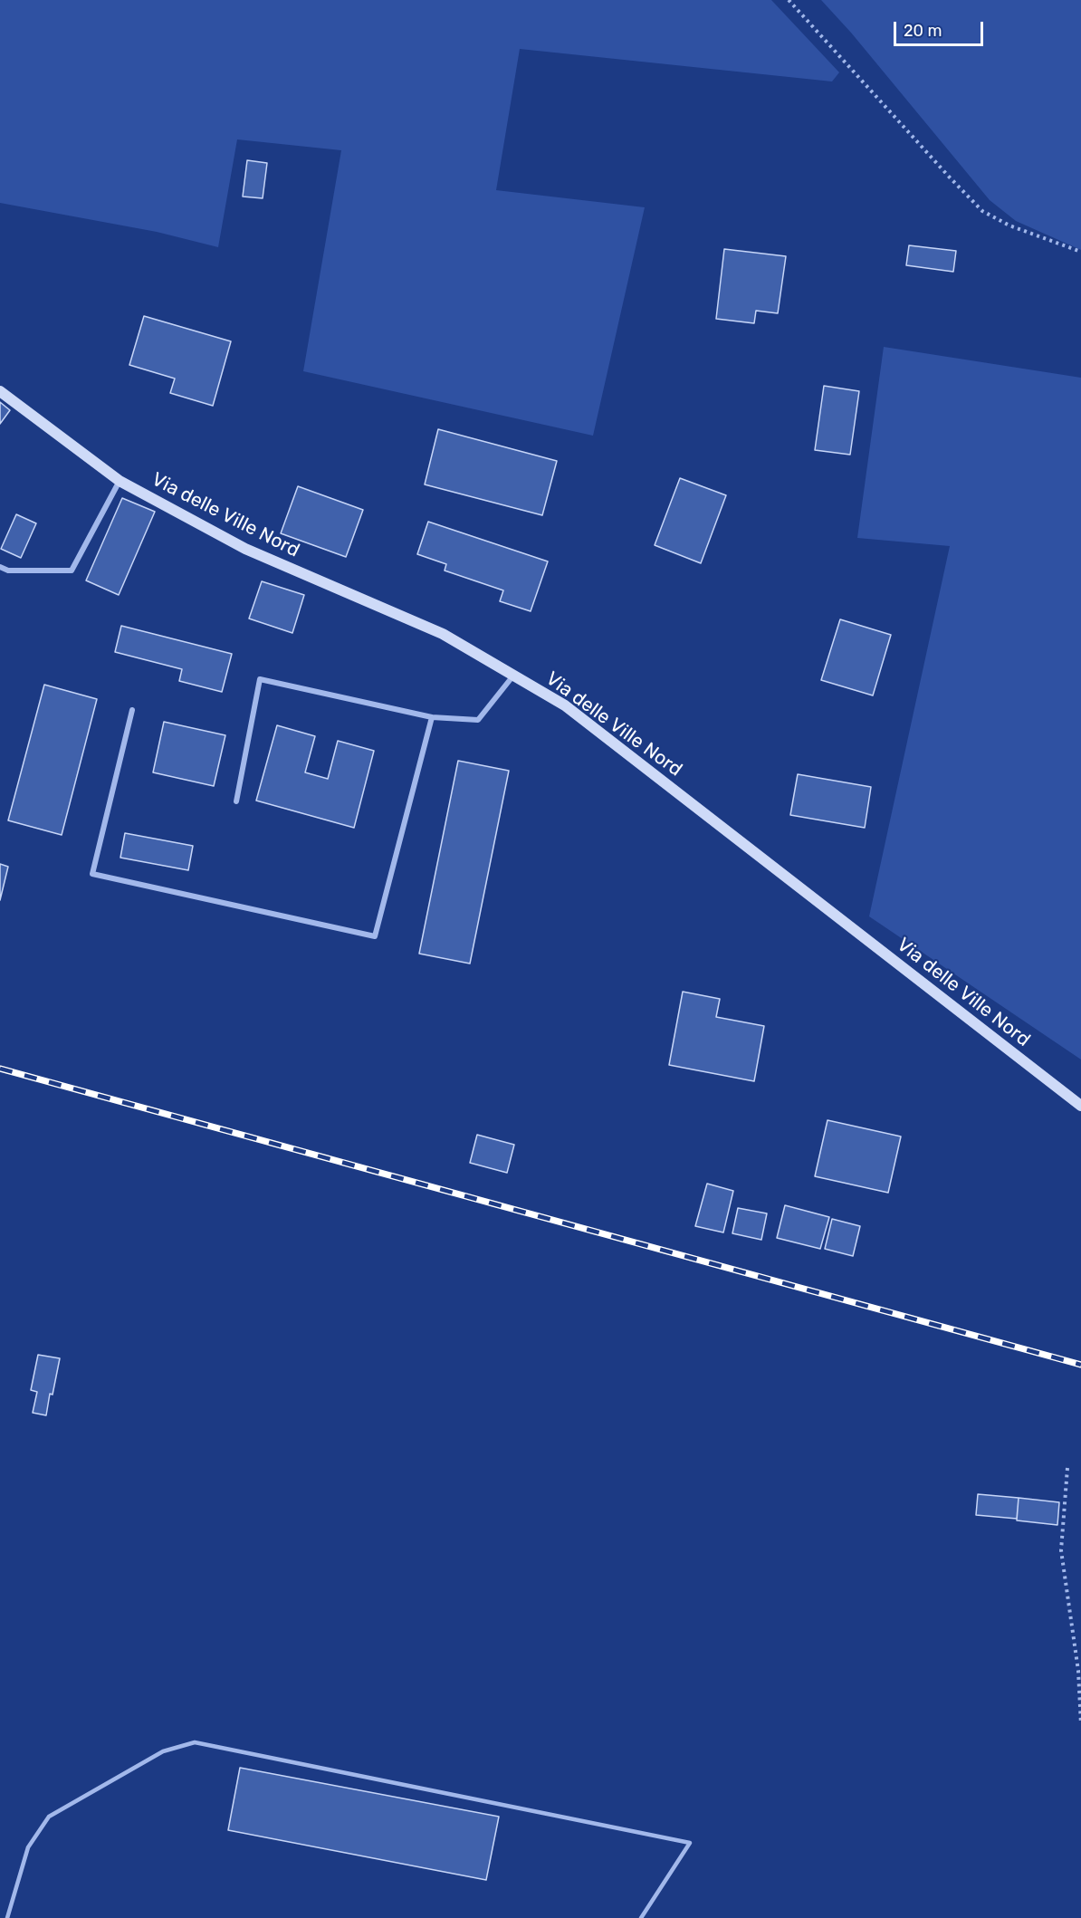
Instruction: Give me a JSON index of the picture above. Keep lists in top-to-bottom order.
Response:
{
  "streets": {
    "street": ["Via delle Ville Nord"]
  },
  "scale_bar": "20 m"
}
